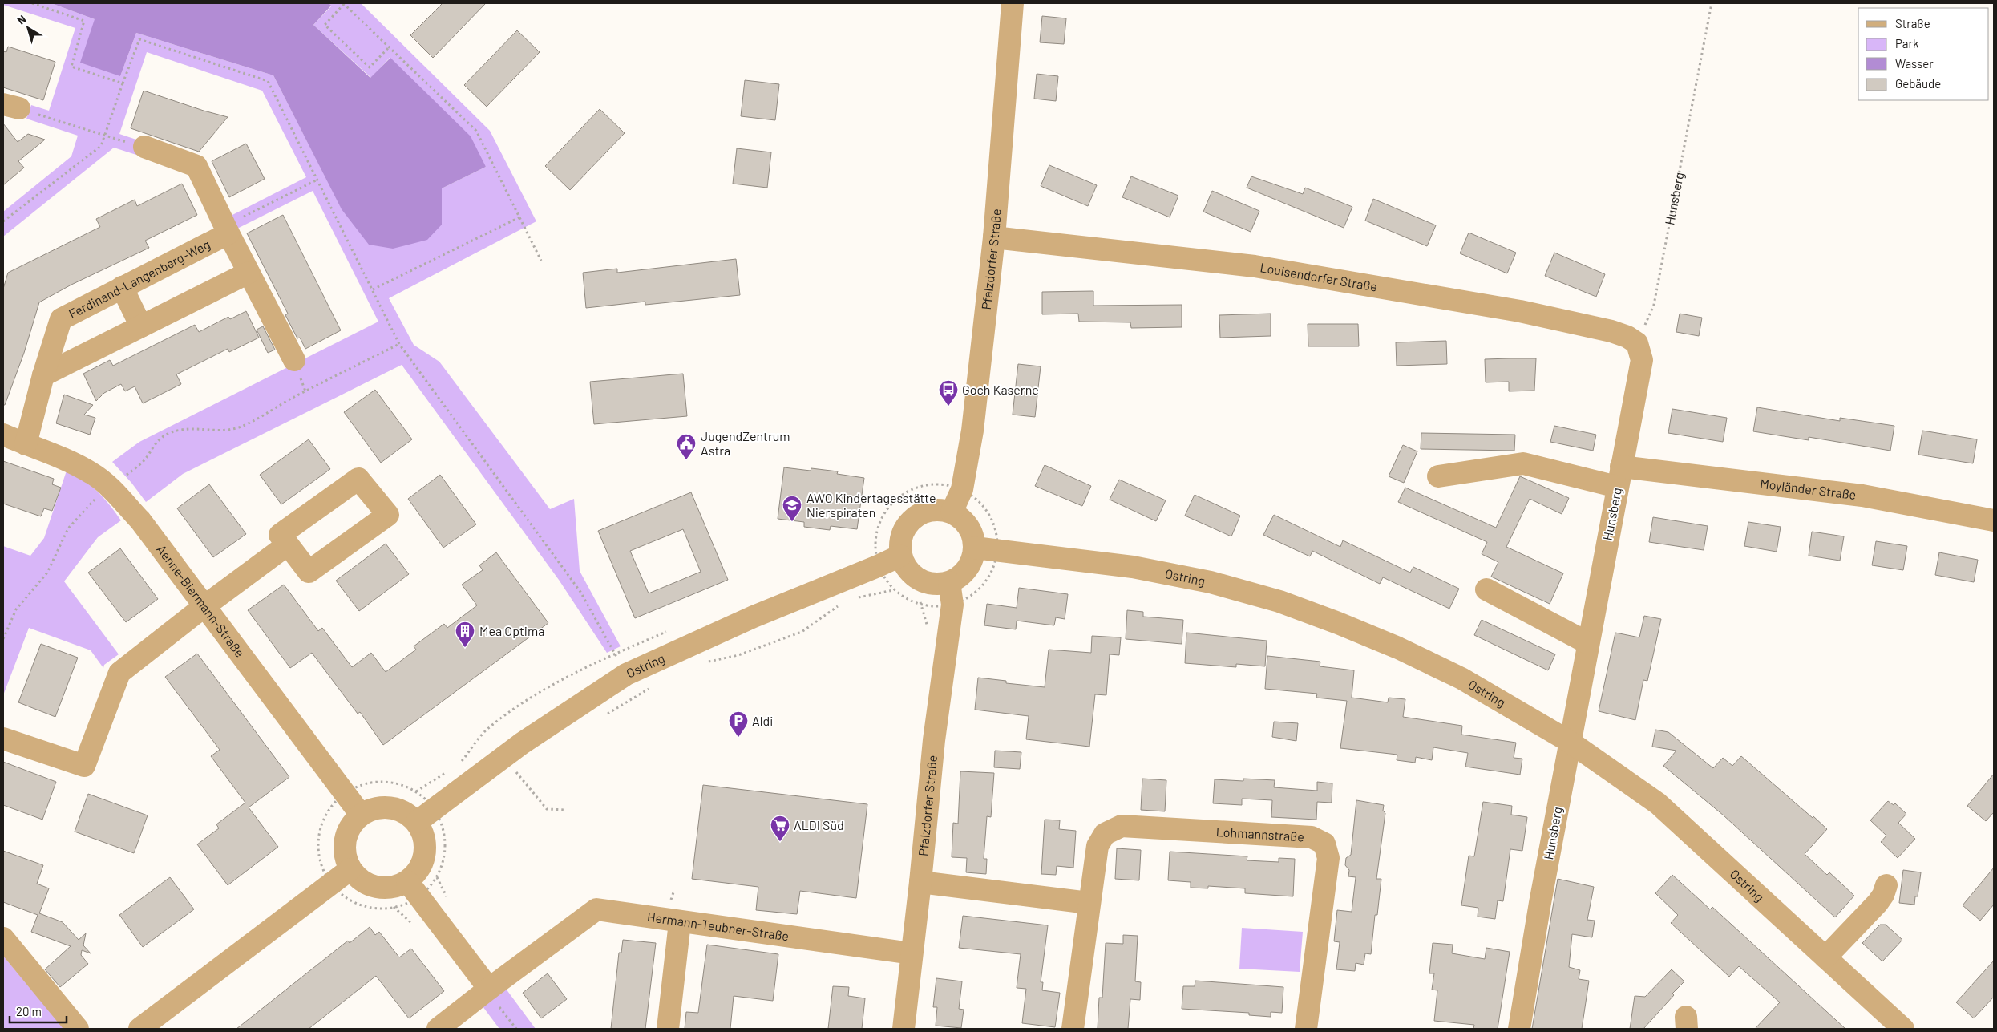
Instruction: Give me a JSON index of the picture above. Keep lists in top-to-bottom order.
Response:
{
  "streets": {
    "street": [
      "Hunsberg",
      "Pfalzdorfer Straße",
      "Louisendorfer Straße",
      "Ferdinand-Langenberg-Weg",
      "Moyländer Straße",
      "Ostring",
      "Aenne-Biermann-Straße",
      "Lohmannstraße",
      "Hermann-Teubner-Straße"
    ]
  },
  "crossings": [
    ["Hunsberg", "Louisendorfer Straße"],
    ["Hunsberg", "Moyländer Straße"],
    ["Hunsberg", "Ostring"],
    ["Pfalzdorfer Straße", "Louisendorfer Straße"],
    ["Pfalzdorfer Straße", "Ostring"],
    ["Pfalzdorfer Straße", "Hermann-Teubner-Straße"],
    ["Ferdinand-Langenberg-Weg", "Aenne-Biermann-Straße"],
    ["Ostring", "Aenne-Biermann-Straße"]
  ],
  "places": {
    "bus stop": ["Goch Kaserne"],
    "public building": ["JugendZentrum Astra"],
    "school or university": ["AWO Kindertagesstätte Nierspiraten"],
    "building": ["Mea Optima"],
    "parking": ["Aldi"],
    "supermarket": ["ALDI Süd"]
  },
  "legend": [
    "Straße",
    "Park",
    "Wasser",
    "Gebäude"
  ],
  "scale_bar": "20 m",
  "north": "top left"
}
